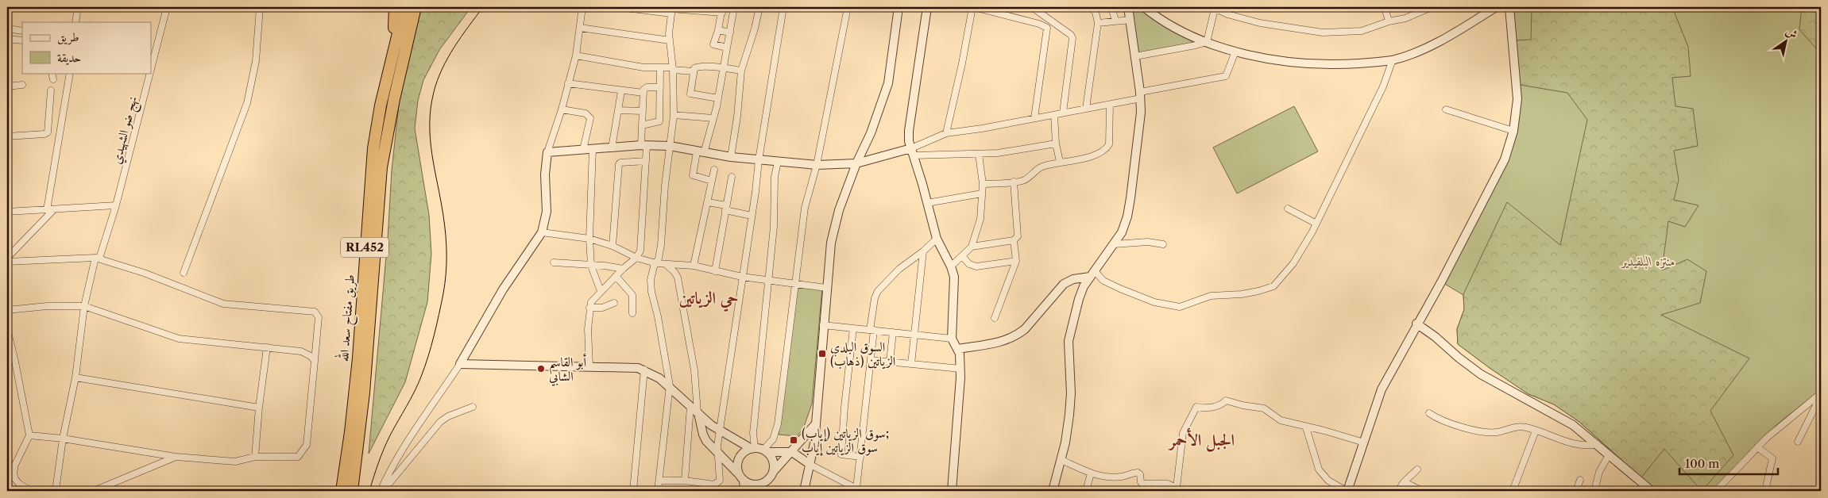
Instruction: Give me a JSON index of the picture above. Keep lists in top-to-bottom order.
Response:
{
  "streets": {
    "highway": ["RL452", "طريق مفتاح سعد الله"],
    "street": ["نهج ضو الشهيدي"]
  },
  "districts": ["حي الزياتين", "الجبل الأحمر"],
  "parks": ["منتزه البلفيدير"],
  "places": {
    "transit": ["السوق البلدي الزياتين (ذهاب)", "سوق الزياتين (إياب); سوق الزياتين إياب"],
    "other": ["أبو القاسم الشابي"]
  },
  "legend": ["طريق", "حديقة"],
  "scale_bar": "100 m",
  "north": "top right"
}
